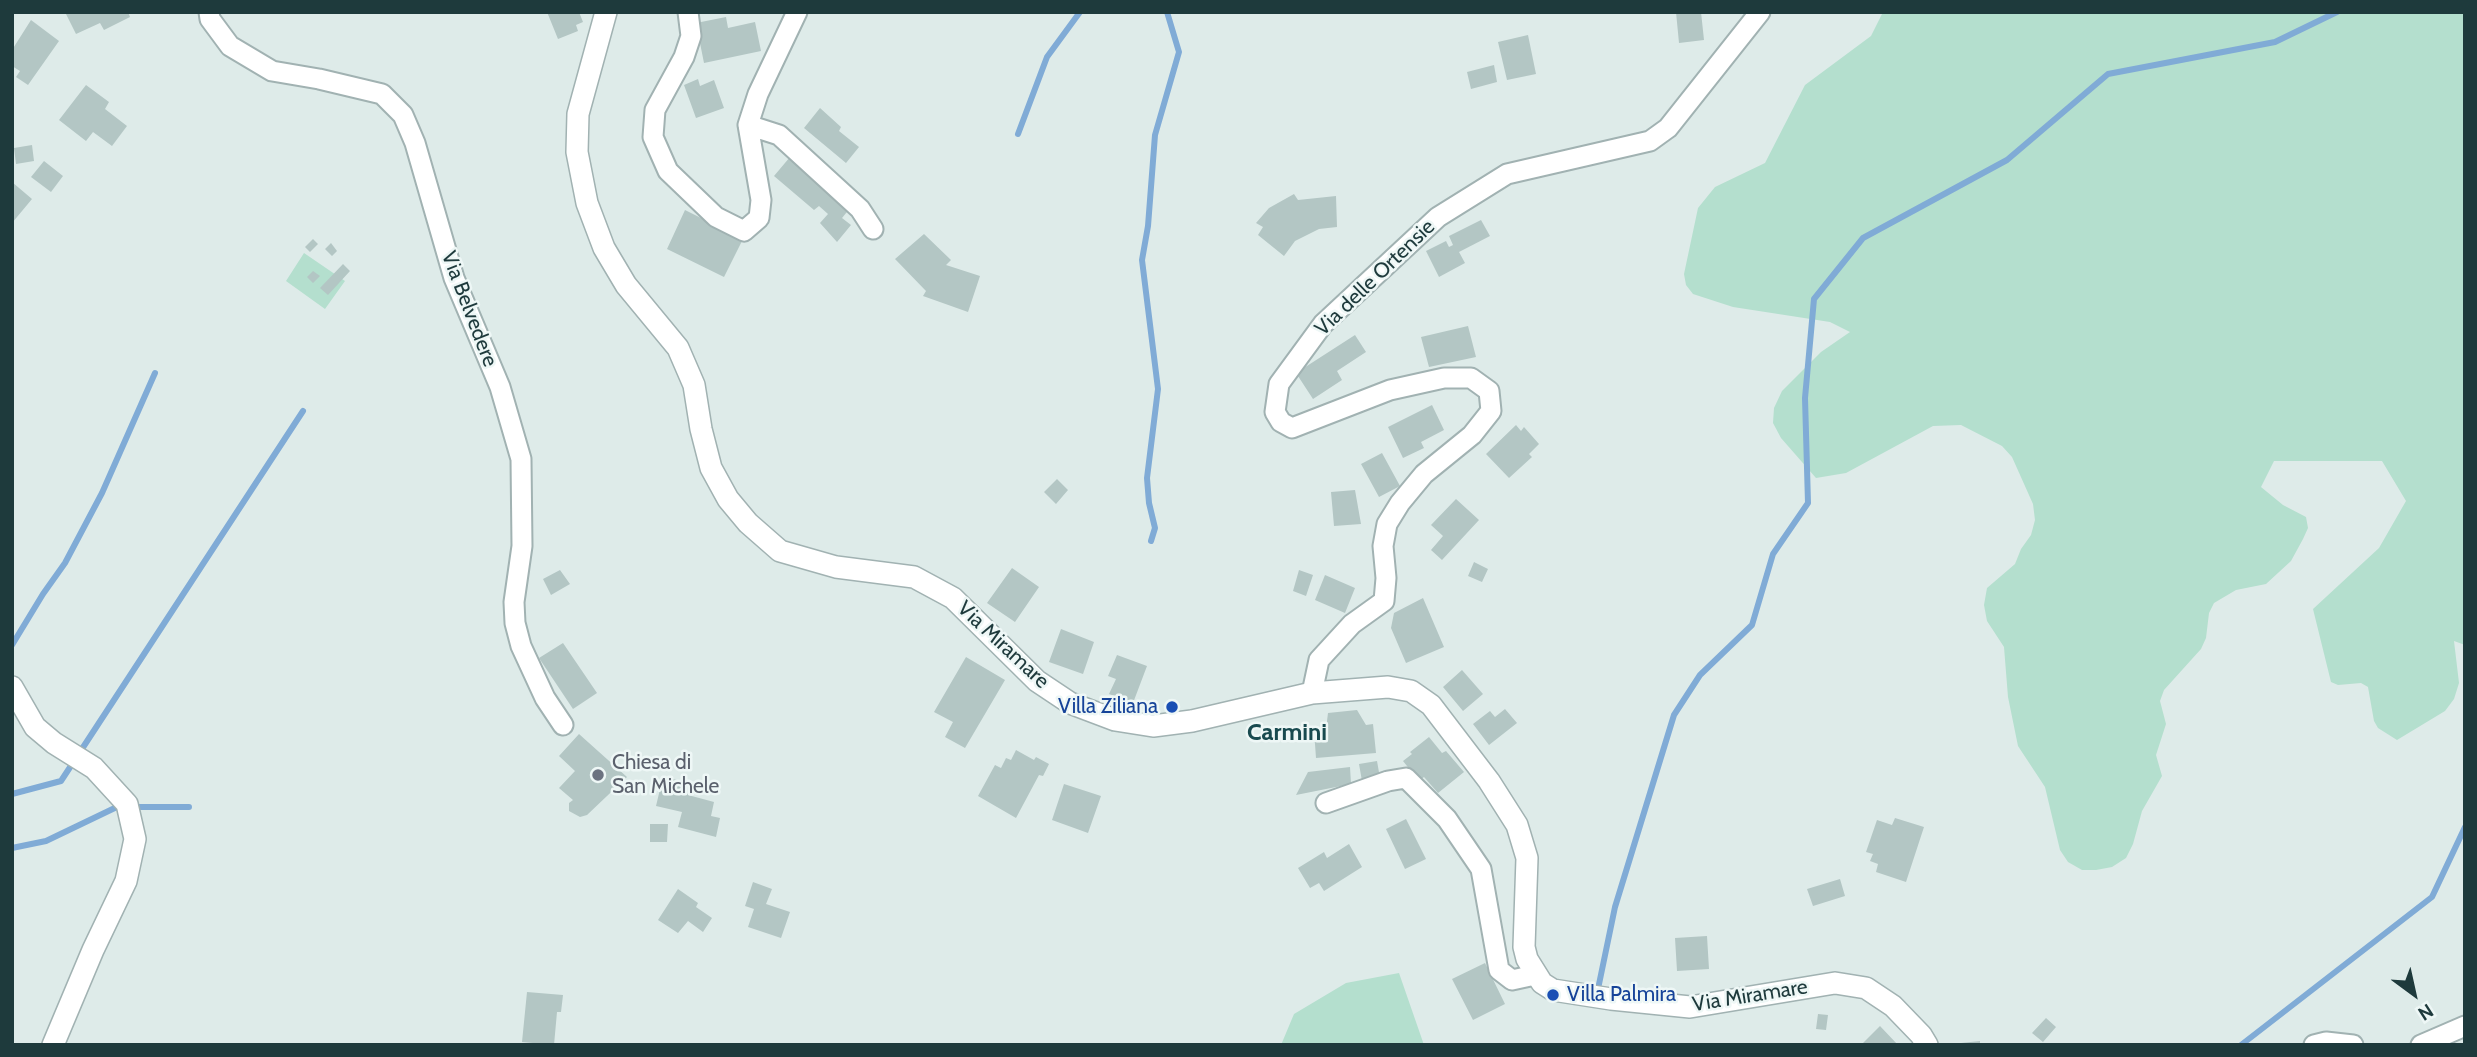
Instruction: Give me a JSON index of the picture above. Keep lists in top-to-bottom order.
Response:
{
  "streets": {
    "street": ["Via delle Ortensie", "Via Belvedere", "Via Miramare"]
  },
  "crossings": [
    ["Via delle Ortensie", "Via Miramare"]
  ],
  "districts": ["Carmini"],
  "places": ["Villa Ziliana", "Chiesa di San Michele", "Villa Palmira"],
  "north": "bottom right"
}
